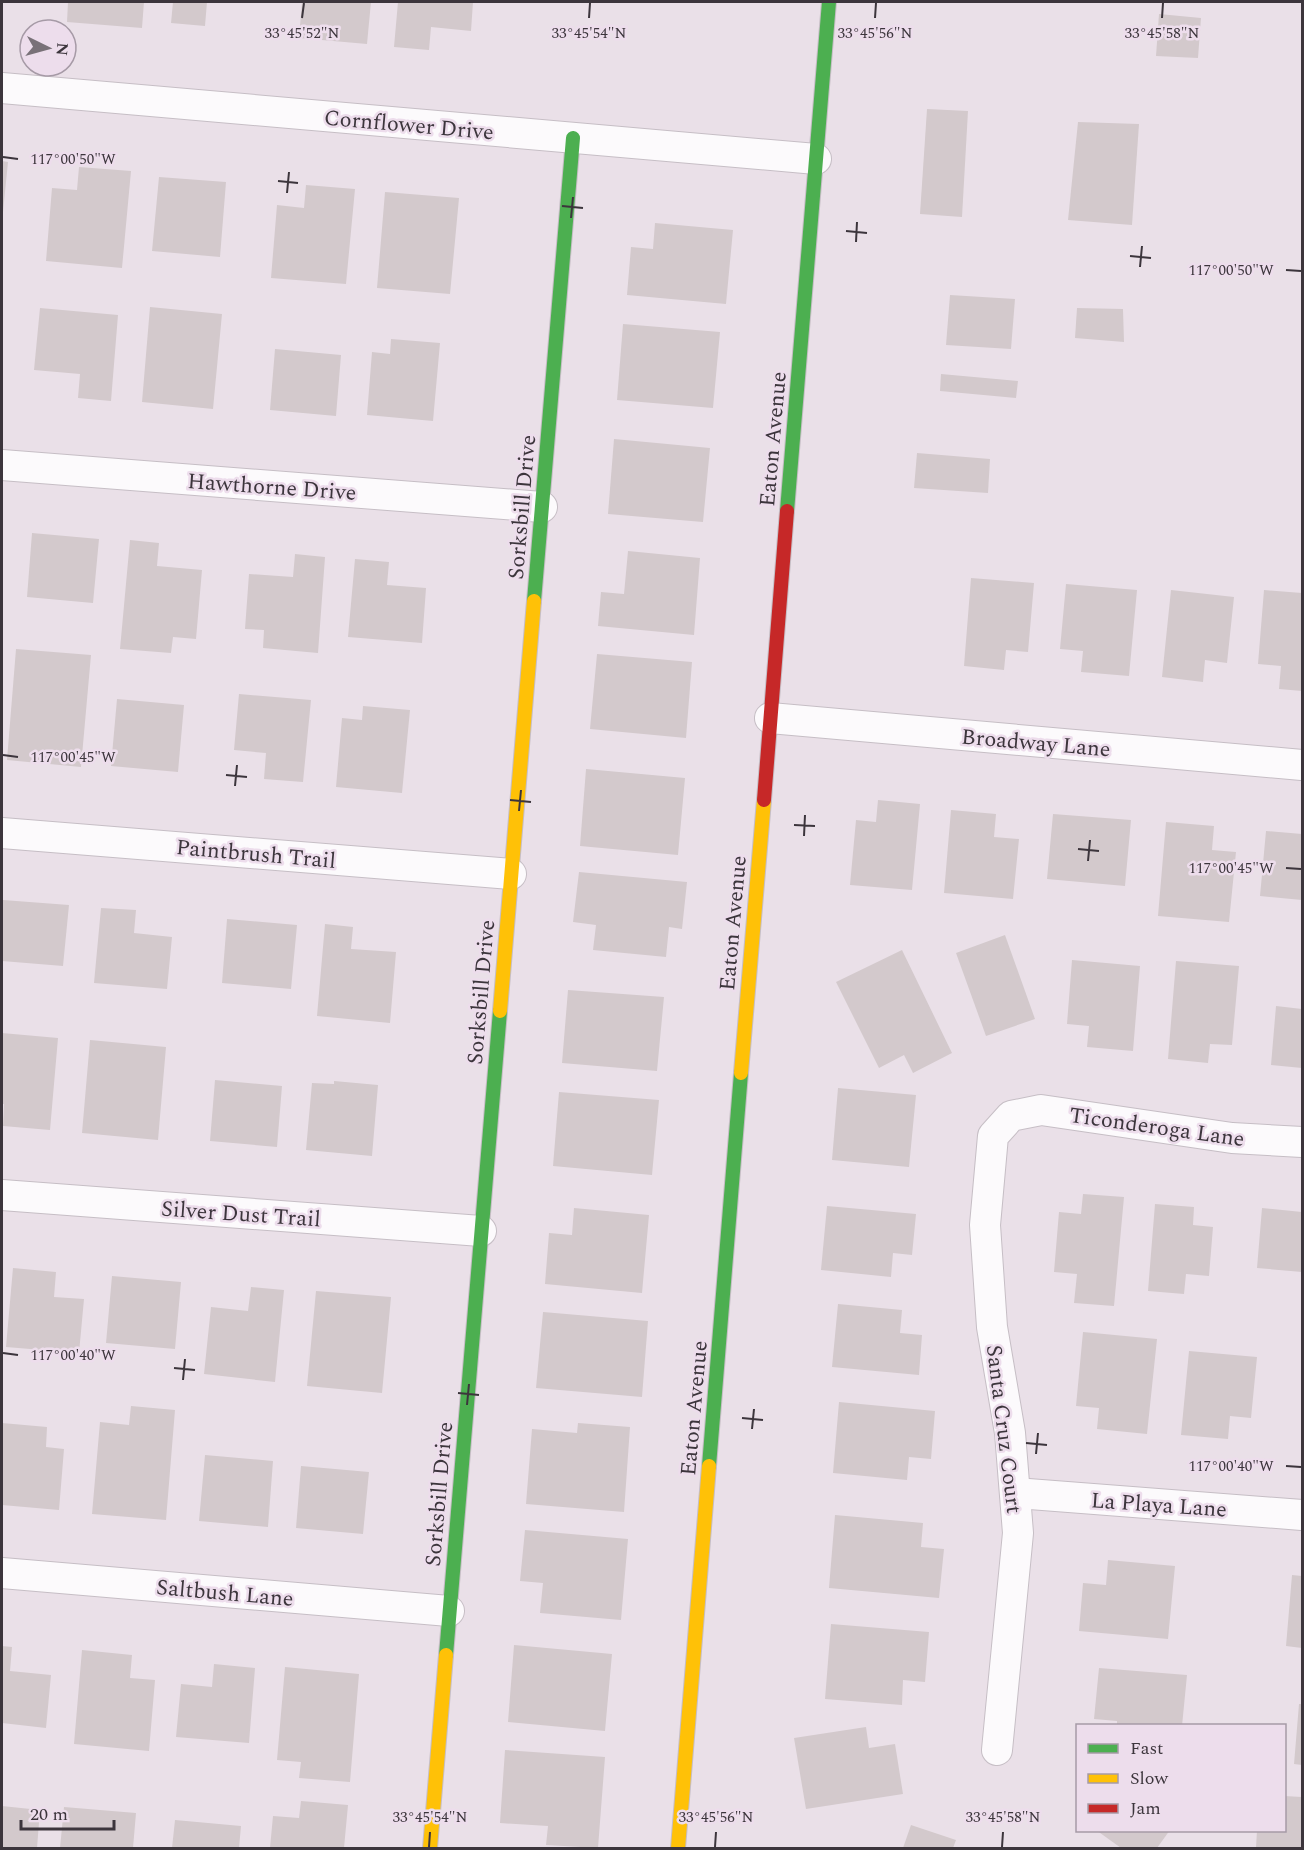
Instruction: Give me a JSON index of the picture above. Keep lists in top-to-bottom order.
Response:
{
  "streets": {
    "street": [
      "Cornflower Drive",
      "Eaton Avenue",
      "Hawthorne Drive",
      "Sorksbill Drive",
      "Broadway Lane",
      "Paintbrush Trail",
      "Ticonderoga Lane",
      "Silver Dust Trail",
      "Santa Cruz Court",
      "La Playa Lane",
      "Saltbush Lane"
    ]
  },
  "crossings": [
    ["Cornflower Drive", "Eaton Avenue"],
    ["Cornflower Drive", "Sorksbill Drive"],
    ["Eaton Avenue", "Broadway Lane"],
    ["Hawthorne Drive", "Sorksbill Drive"],
    ["Sorksbill Drive", "Paintbrush Trail"],
    ["Sorksbill Drive", "Silver Dust Trail"],
    ["Sorksbill Drive", "Saltbush Lane"],
    ["Ticonderoga Lane", "Santa Cruz Court"],
    ["Santa Cruz Court", "La Playa Lane"]
  ],
  "legend": ["Fast", "Slow", "Jam"],
  "scale_bar": "20 m",
  "north": "right",
  "coordinates": [
    "33°45'52\"N",
    "33°45'54\"N",
    "33°45'56\"N",
    "33°45'58\"N",
    "117°00'50\"W",
    "117°00'45\"W",
    "117°00'40\"W"
  ]
}
